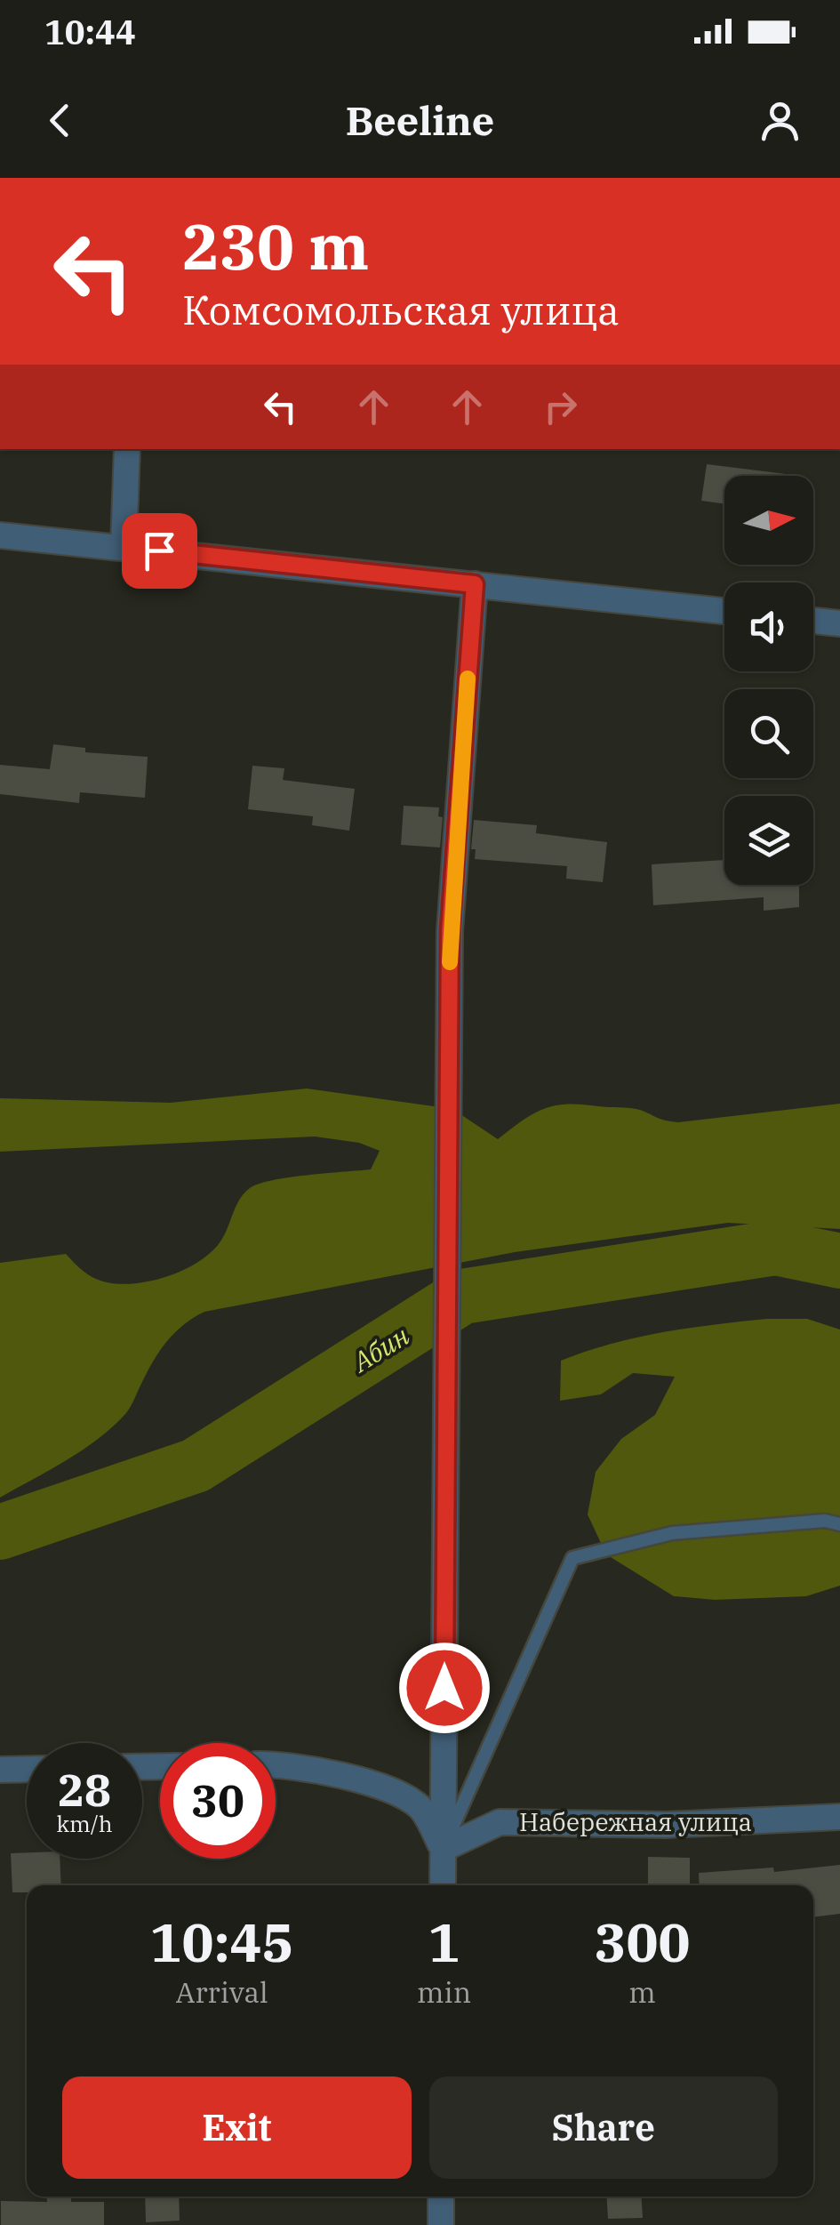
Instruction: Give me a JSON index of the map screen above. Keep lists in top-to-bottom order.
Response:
{
  "streets": {
    "street": ["Набережная улица"]
  },
  "water": ["Абин"],
  "north": "right",
  "page": {
    "status": "10:44",
    "header": "Beeline",
    "turn": ["230 m", "Комсомольская улица"],
    "speed": "28 km/h",
    "limit": "30",
    "eta": [
      "10:45",
      "Arrival",
      "1",
      "min",
      "300",
      "m"
    ],
    "buttons": ["Exit", "Share"]
  }
}
